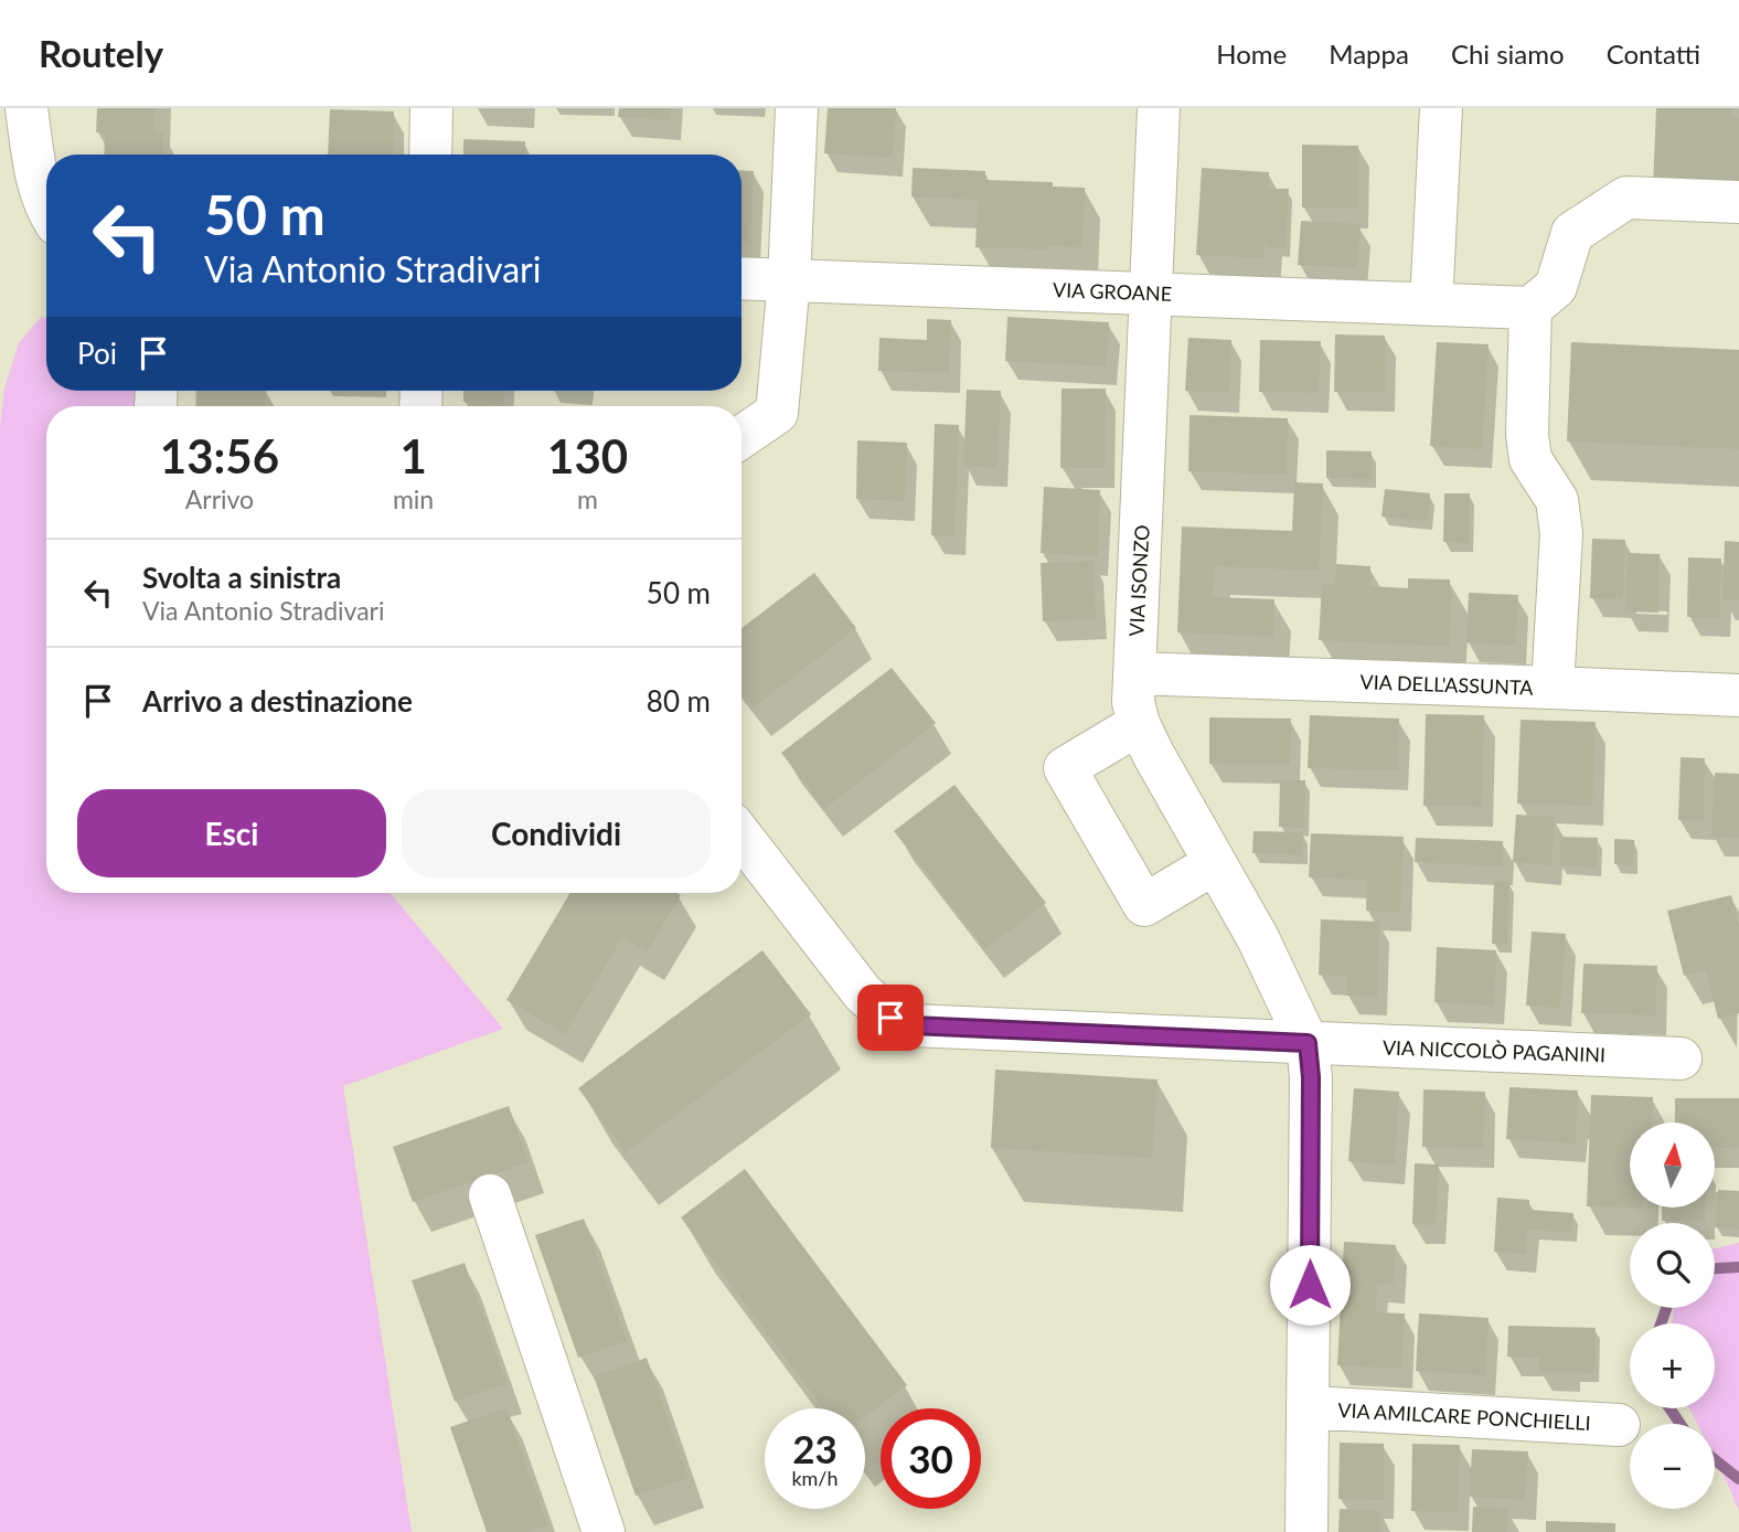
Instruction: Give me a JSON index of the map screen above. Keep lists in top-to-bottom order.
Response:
{
  "streets": {
    "street": [
      "VIA GROANE",
      "VIA ISONZO",
      "VIA DELL'ASSUNTA",
      "VIA NICCOLÒ PAGANINI",
      "VIA AMILCARE PONCHIELLI"
    ]
  },
  "crossings": [
    ["VIA GROANE", "VIA ISONZO"],
    ["VIA ISONZO", "VIA DELL'ASSUNTA"],
    ["VIA ISONZO", "VIA NICCOLÒ PAGANINI"]
  ],
  "north": "top",
  "page": {
    "header": "Routely",
    "nav": [
      "Home",
      "Mappa",
      "Chi siamo",
      "Contatti"
    ],
    "turn": ["50 m", "Via Antonio Stradivari"],
    "then": "Poi",
    "eta": [
      "13:56",
      "Arrivo",
      "1",
      "min",
      "130",
      "m"
    ],
    "list": [
      {
        "name": "Svolta a sinistra",
        "note": "Via Antonio Stradivari",
        "value": "50 m"
      },
      {
        "name": "Arrivo a destinazione",
        "value": "80 m"
      }
    ],
    "buttons": ["Esci", "Condividi"],
    "map_buttons": ["+", "−"],
    "speed": "23 km/h",
    "limit": "30"
  }
}
